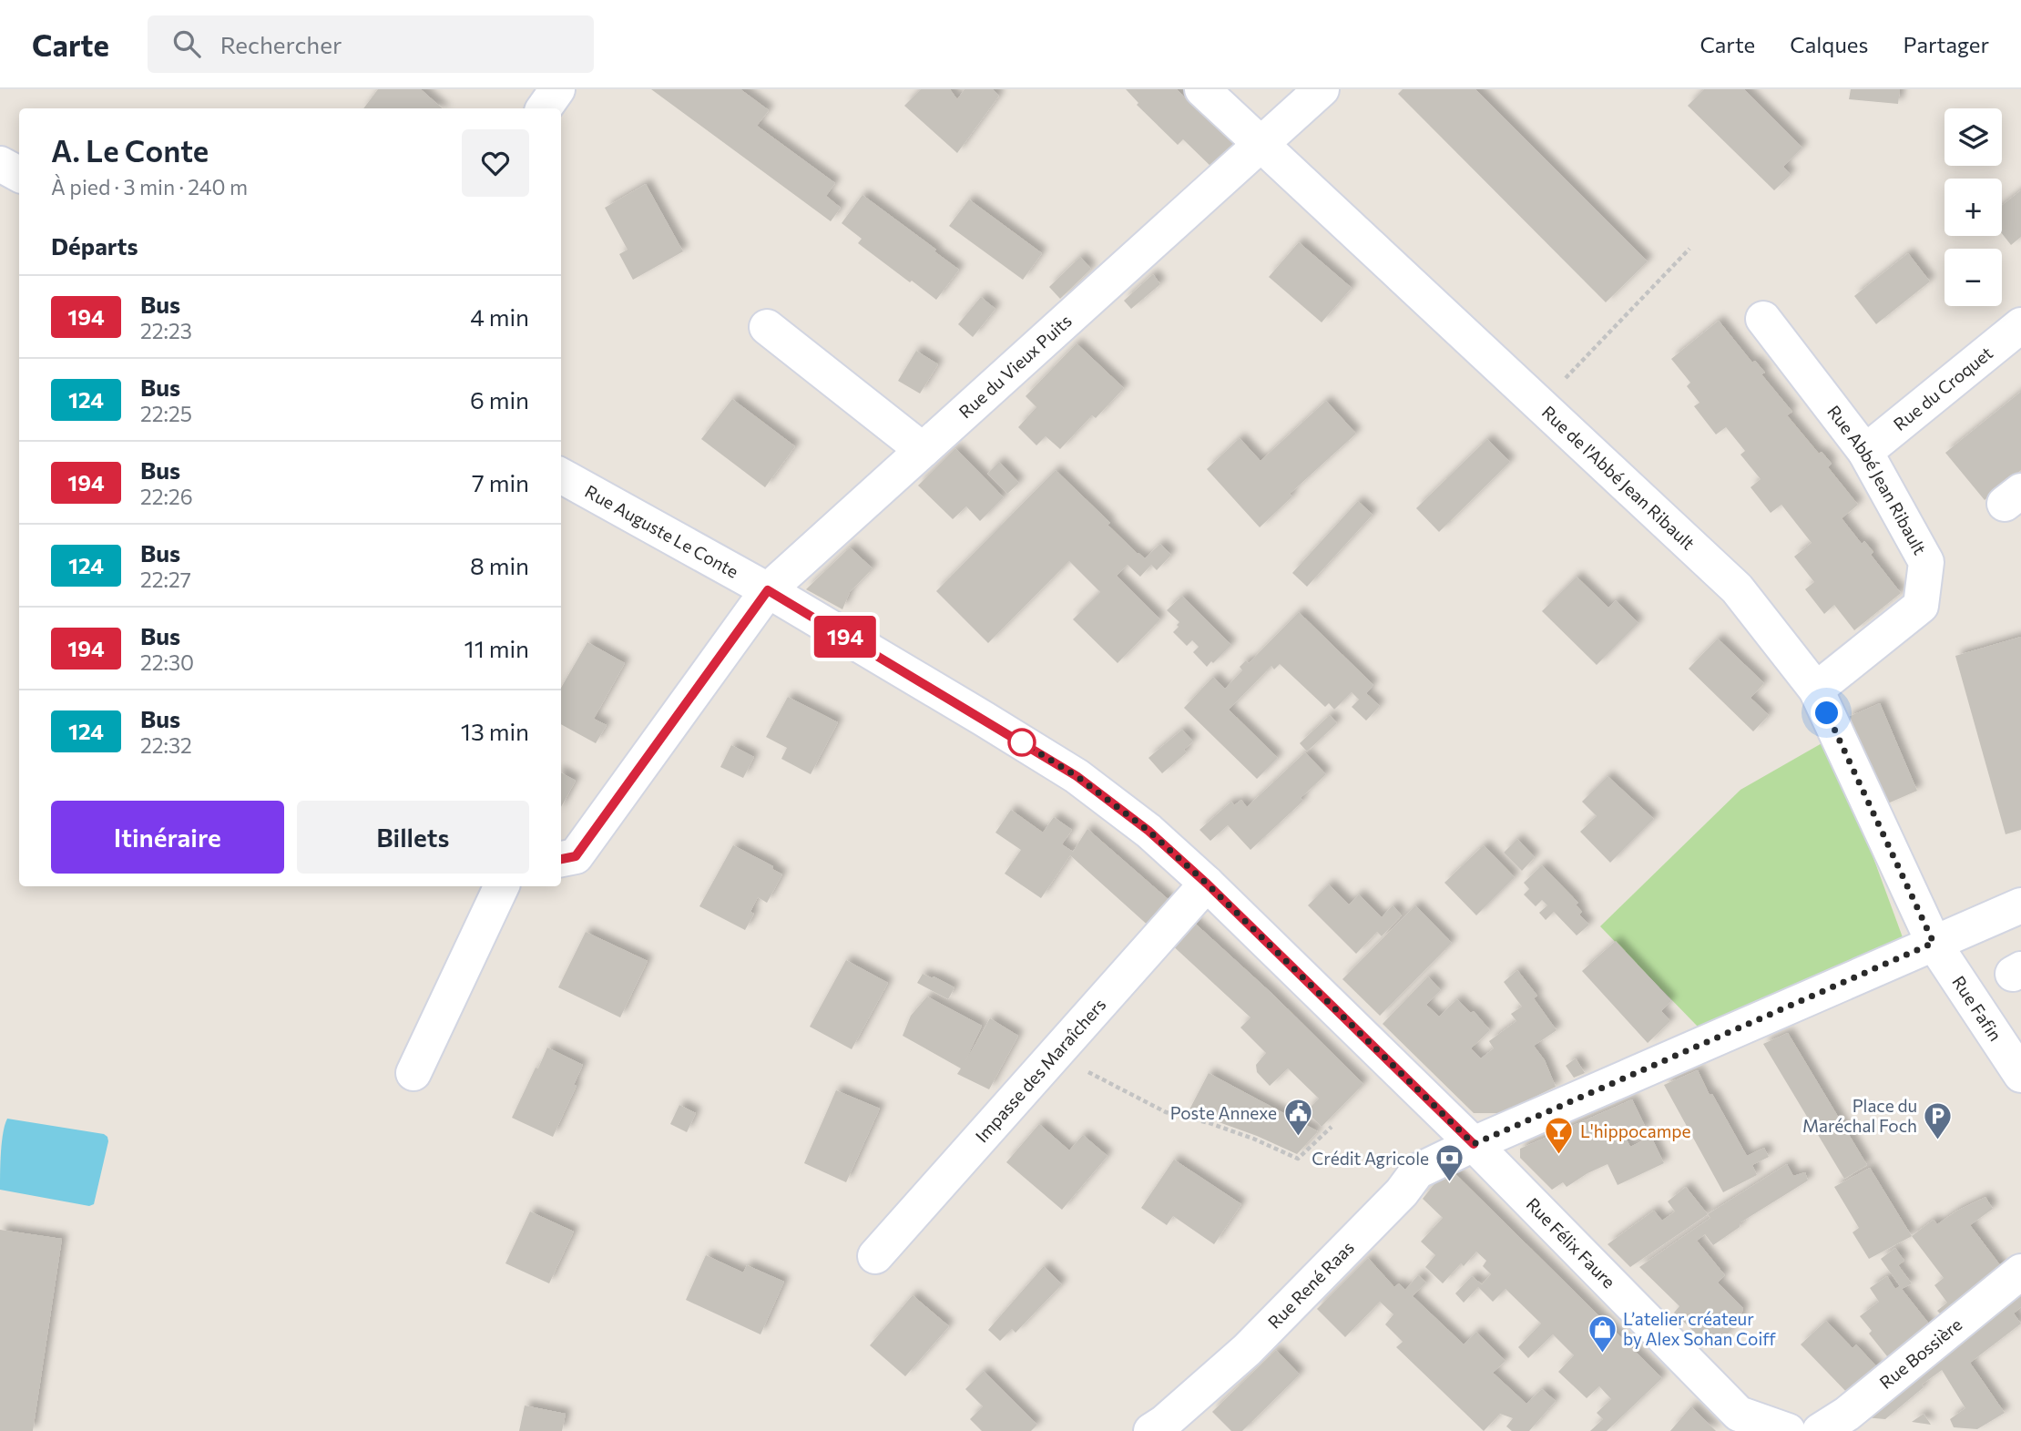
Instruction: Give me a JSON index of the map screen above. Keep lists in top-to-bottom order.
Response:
{
  "streets": {
    "street": [
      "Rue du Vieux Puits",
      "Rue du Croquet",
      "Rue de l'Abbé Jean Ribault",
      "Rue Abbé Jean Ribault",
      "Rue Auguste Le Conte",
      "Rue Fafin",
      "Impasse des Maraîchers",
      "Rue Félix Faure",
      "Rue René Raas",
      "Rue Bossière"
    ]
  },
  "crossings": [
    ["Rue du Vieux Puits", "Rue de l'Abbé Jean Ribault"],
    ["Rue du Vieux Puits", "Rue Auguste Le Conte"],
    ["Rue du Croquet", "Rue Abbé Jean Ribault"],
    ["Rue de l'Abbé Jean Ribault", "Rue Abbé Jean Ribault"],
    ["Rue de l'Abbé Jean Ribault", "Rue Fafin"],
    ["Rue de l'Abbé Jean Ribault", "Rue René Raas"],
    ["Rue Auguste Le Conte", "Impasse des Maraîchers"],
    ["Rue Auguste Le Conte", "Rue Félix Faure"],
    ["Rue Auguste Le Conte", "Rue René Raas"],
    ["Rue Fafin", "Rue René Raas"],
    ["Rue Félix Faure", "Rue René Raas"]
  ],
  "places": {
    "public building": ["Poste Annexe"],
    "parking": ["Place du Maréchal Foch"],
    "bar": ["L'hippocampe"],
    "bank": ["Crédit Agricole"],
    "shop": ["L’atelier créateur by Alex Sohan Coiff"]
  },
  "lines": ["bus line 194"],
  "page": {
    "header": "Carte",
    "search": "Rechercher",
    "nav": ["Carte", "Calques", "Partager"],
    "on_map": "194",
    "map_buttons": ["+", "−"],
    "heading": [
      ["A. Le Conte", "À pied · 3 min · 240 m"],
      "Départs"
    ],
    "list": [
      {
        "mark": "194",
        "name": "Bus",
        "note": "22:23",
        "value": "4 min"
      },
      {
        "mark": "124",
        "name": "Bus",
        "note": "22:25",
        "value": "6 min"
      },
      {
        "mark": "194",
        "name": "Bus",
        "note": "22:26",
        "value": "7 min"
      },
      {
        "mark": "124",
        "name": "Bus",
        "note": "22:27",
        "value": "8 min"
      },
      {
        "mark": "194",
        "name": "Bus",
        "note": "22:30",
        "value": "11 min"
      },
      {
        "mark": "124",
        "name": "Bus",
        "note": "22:32",
        "value": "13 min"
      }
    ],
    "buttons": ["Itinéraire", "Billets"]
  }
}
